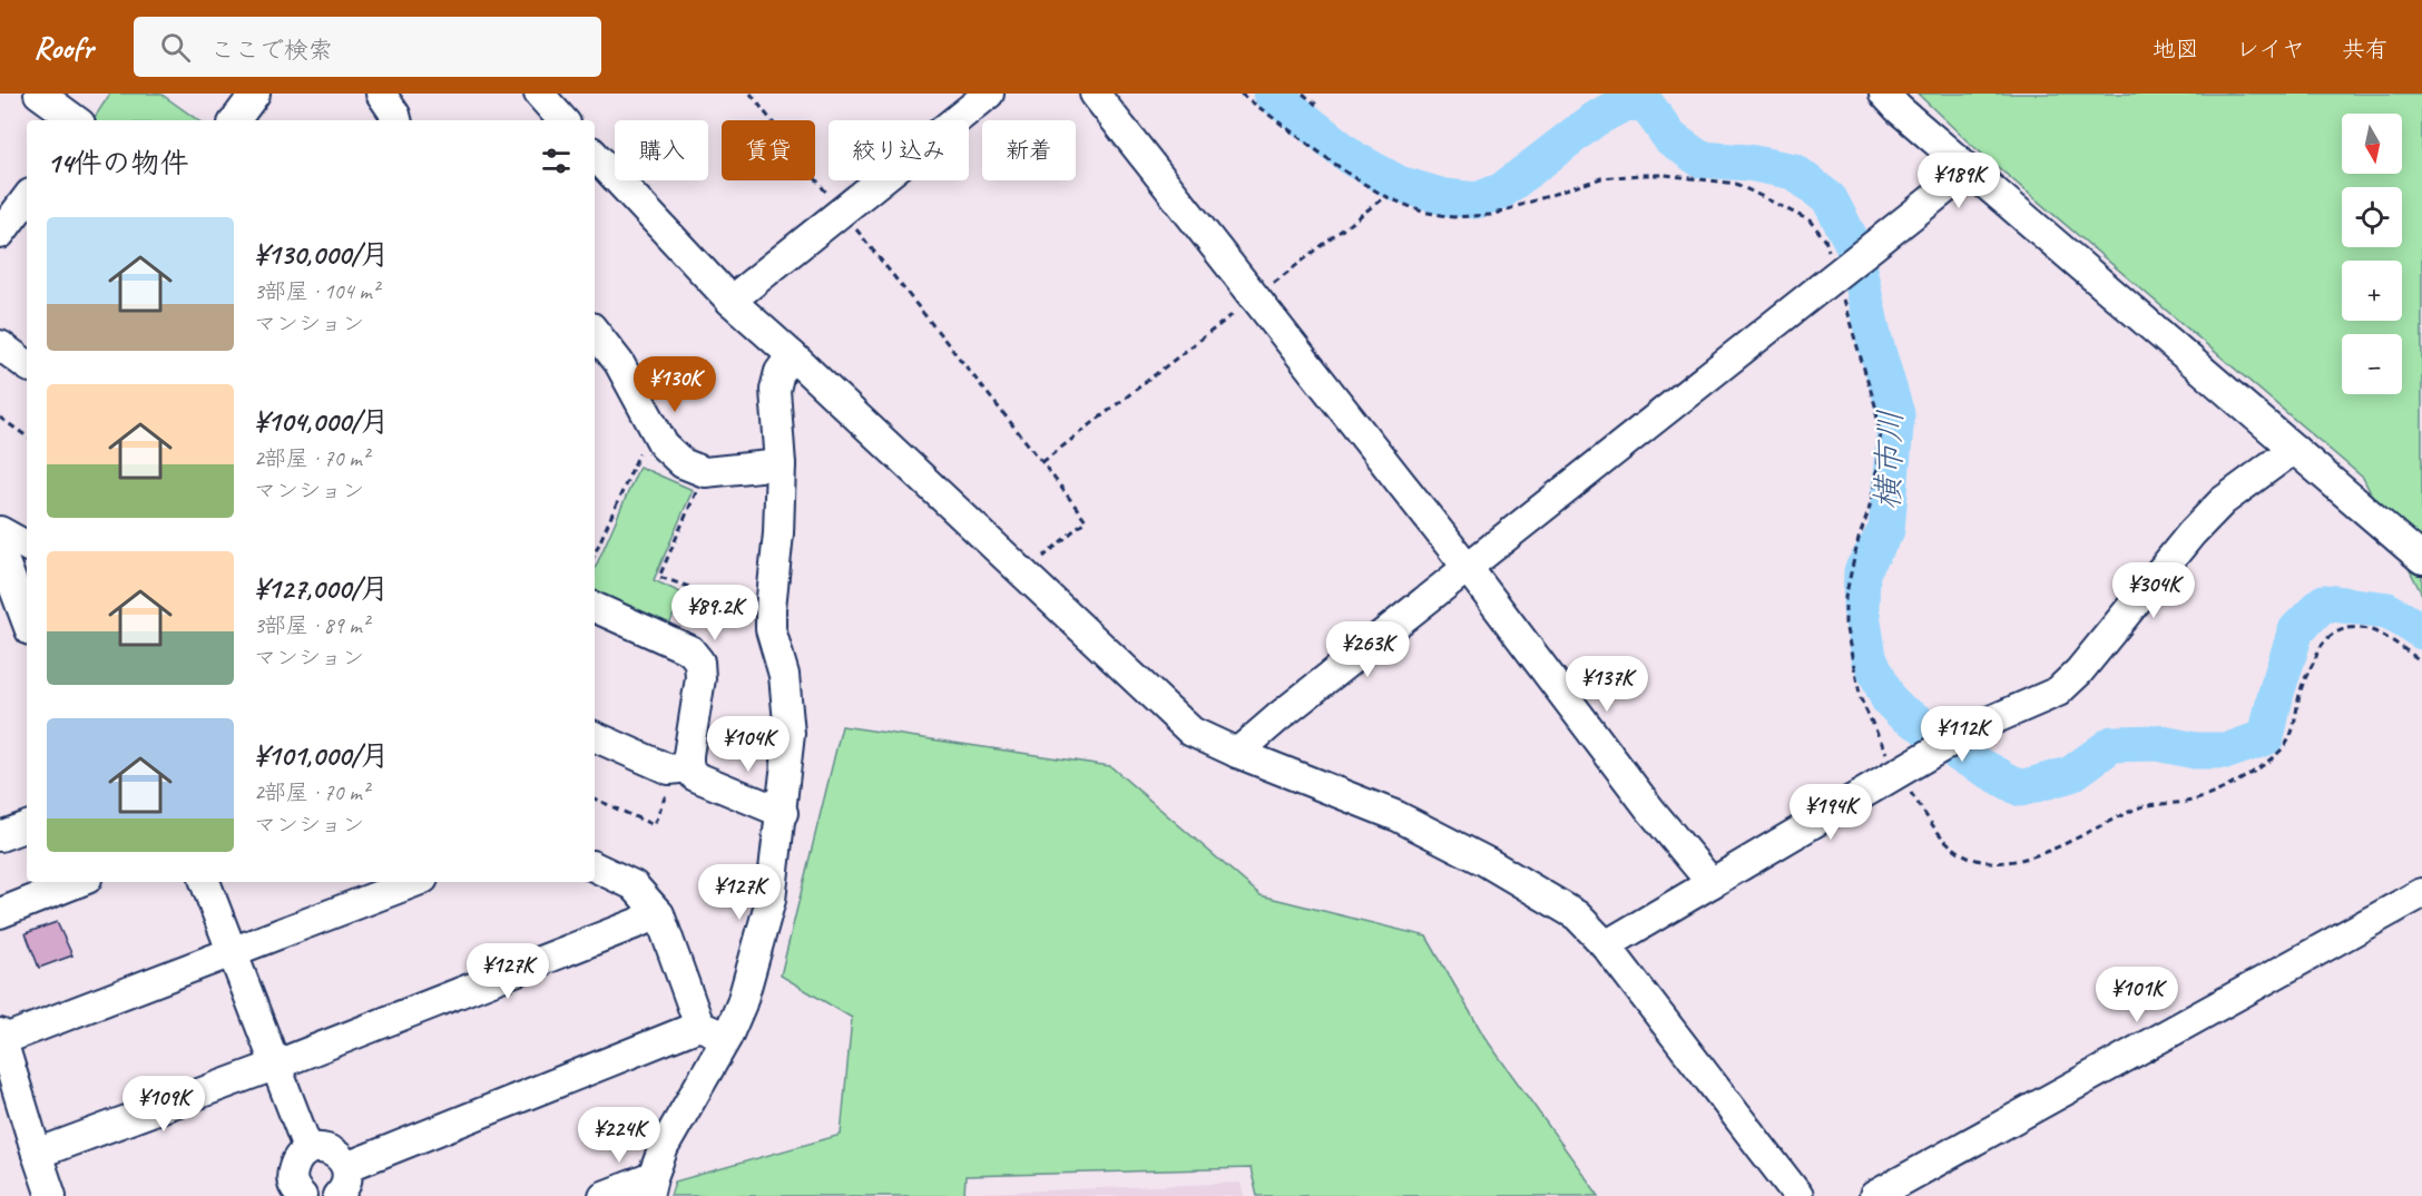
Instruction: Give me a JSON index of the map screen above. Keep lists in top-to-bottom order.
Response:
{
  "water": ["横市川"],
  "north": "bottom",
  "page": {
    "header": "Roofr",
    "search": "ここで検索",
    "nav": ["地図", "レイヤ", "共有"],
    "map_buttons": ["+", "−"],
    "chip": [
      "購入",
      "賃貸",
      "絞り込み",
      "新着"
    ],
    "heading": "14件の物件",
    "price": [
      "¥189K",
      "¥130K",
      "¥304K",
      "¥89.2K",
      "¥263K",
      "¥137K",
      "¥112K",
      "¥104K",
      "¥194K",
      "¥127K",
      "¥127K",
      "¥101K",
      "¥109K",
      "¥224K"
    ],
    "list": [
      {
        "name": "¥130,000/月",
        "note": "3部屋 · 104 m² · マンション"
      },
      {
        "name": "¥104,000/月",
        "note": "2部屋 · 70 m² · マンション"
      },
      {
        "name": "¥127,000/月",
        "note": "3部屋 · 89 m² · マンション"
      },
      {
        "name": "¥101,000/月",
        "note": "2部屋 · 70 m² · マンション"
      }
    ]
  }
}
